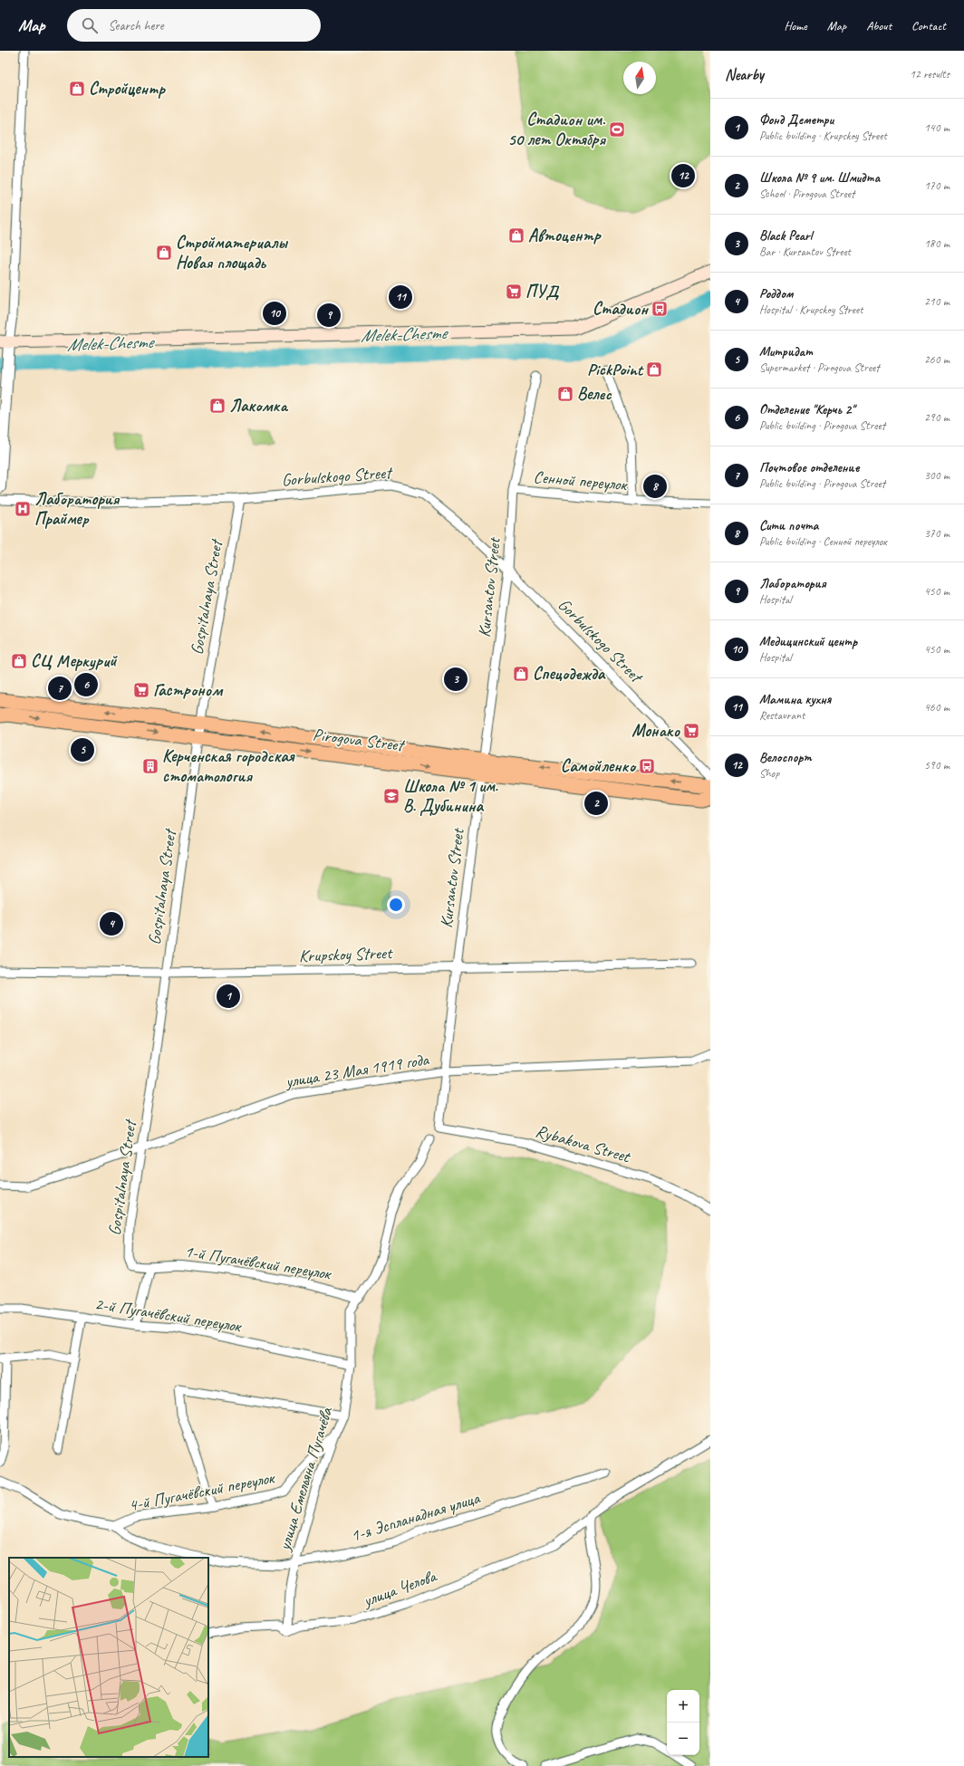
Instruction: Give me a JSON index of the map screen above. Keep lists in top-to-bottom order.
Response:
{
  "streets": {
    "main road": ["Pirogova Street"],
    "street": [
      "Gorbulskogo Street",
      "Сенной переулок",
      "Kursantov Street",
      "Gospitalnaya Street",
      "Krupskoy Street",
      "улица 23 Мая 1919 года",
      "Rybakova Street",
      "1-й Пугачёвский переулок",
      "2-й Пугачёвский переулок",
      "улица Емельяна Пугачёва",
      "4-й Пугачёвский переулок",
      "1-я Эспланадная улица",
      "улица Челова"
    ]
  },
  "crossings": [
    ["Gorbulskogo Street", "Kursantov Street"],
    ["Gorbulskogo Street", "Gospitalnaya Street"],
    ["Сенной переулок", "Kursantov Street"],
    ["Kursantov Street", "Pirogova Street"],
    ["Kursantov Street", "Krupskoy Street"],
    ["Kursantov Street", "улица 23 Мая 1919 года"],
    ["Kursantov Street", "Rybakova Street"],
    ["Gospitalnaya Street", "Pirogova Street"],
    ["Gospitalnaya Street", "Krupskoy Street"],
    ["Gospitalnaya Street", "улица 23 Мая 1919 года"],
    ["Gospitalnaya Street", "1-й Пугачёвский переулок"],
    ["1-й Пугачёвский переулок", "улица Емельяна Пугачёва"],
    ["2-й Пугачёвский переулок", "улица Емельяна Пугачёва"],
    ["улица Емельяна Пугачёва", "4-й Пугачёвский переулок"],
    ["улица Емельяна Пугачёва", "1-я Эспланадная улица"],
    ["улица Емельяна Пугачёва", "улица Челова"],
    ["4-й Пугачёвский переулок", "1-я Эспланадная улица"]
  ],
  "water": ["Melek-Chesme"],
  "places": {
    "shop": [
      "Стройцентр",
      "Автоцентр",
      "Стройматериалы Новая площадь",
      "PickPoint",
      "Велес",
      "Лакомка",
      "СЦ Меркурий",
      "Спецодежда"
    ],
    "sports": ["Стадион им. 50 лет Октября"],
    "supermarket": ["ПУД", "Гастроном", "Монако"],
    "bus stop": ["Стадион", "Самойленко"],
    "hospital": ["Лаборатория Праймер"],
    "building": ["Керченская городская стоматология"],
    "school or university": ["Школа № 1 им. В. Дубинина"]
  },
  "north": "top",
  "page": {
    "header": "Map",
    "search": "Search here",
    "nav": [
      "Home",
      "Map",
      "About",
      "Contact"
    ],
    "heading": ["Nearby", "12 results"],
    "list": [
      {
        "mark": "1",
        "name": "Фонд Деметри",
        "note": "Public building · Krupskoy Street",
        "value": "140 m"
      },
      {
        "mark": "2",
        "name": "Школа № 9 им. Шмидта",
        "note": "School · Pirogova Street",
        "value": "170 m"
      },
      {
        "mark": "3",
        "name": "Black Pearl",
        "note": "Bar · Kursantov Street",
        "value": "180 m"
      },
      {
        "mark": "4",
        "name": "Роддом",
        "note": "Hospital · Krupskoy Street",
        "value": "210 m"
      },
      {
        "mark": "5",
        "name": "Митридат",
        "note": "Supermarket · Pirogova Street",
        "value": "260 m"
      },
      {
        "mark": "6",
        "name": "Отделение \"Керчь 2\"",
        "note": "Public building · Pirogova Street",
        "value": "290 m"
      },
      {
        "mark": "7",
        "name": "Почтовое отделение",
        "note": "Public building · Pirogova Street",
        "value": "300 m"
      },
      {
        "mark": "8",
        "name": "Сити почта",
        "note": "Public building · Сенной переулок",
        "value": "370 m"
      },
      {
        "mark": "9",
        "name": "Лаборатория",
        "note": "Hospital",
        "value": "450 m"
      },
      {
        "mark": "10",
        "name": "Медицинский центр",
        "note": "Hospital",
        "value": "450 m"
      },
      {
        "mark": "11",
        "name": "Мамина кухня",
        "note": "Restaurant",
        "value": "460 m"
      },
      {
        "mark": "12",
        "name": "Велоспорт",
        "note": "Shop",
        "value": "590 m"
      }
    ],
    "pins": [
      "12",
      "11",
      "10",
      "9",
      "8",
      "3",
      "6",
      "7",
      "5",
      "2",
      "4",
      "1"
    ],
    "map_buttons": ["+", "−"]
  }
}
